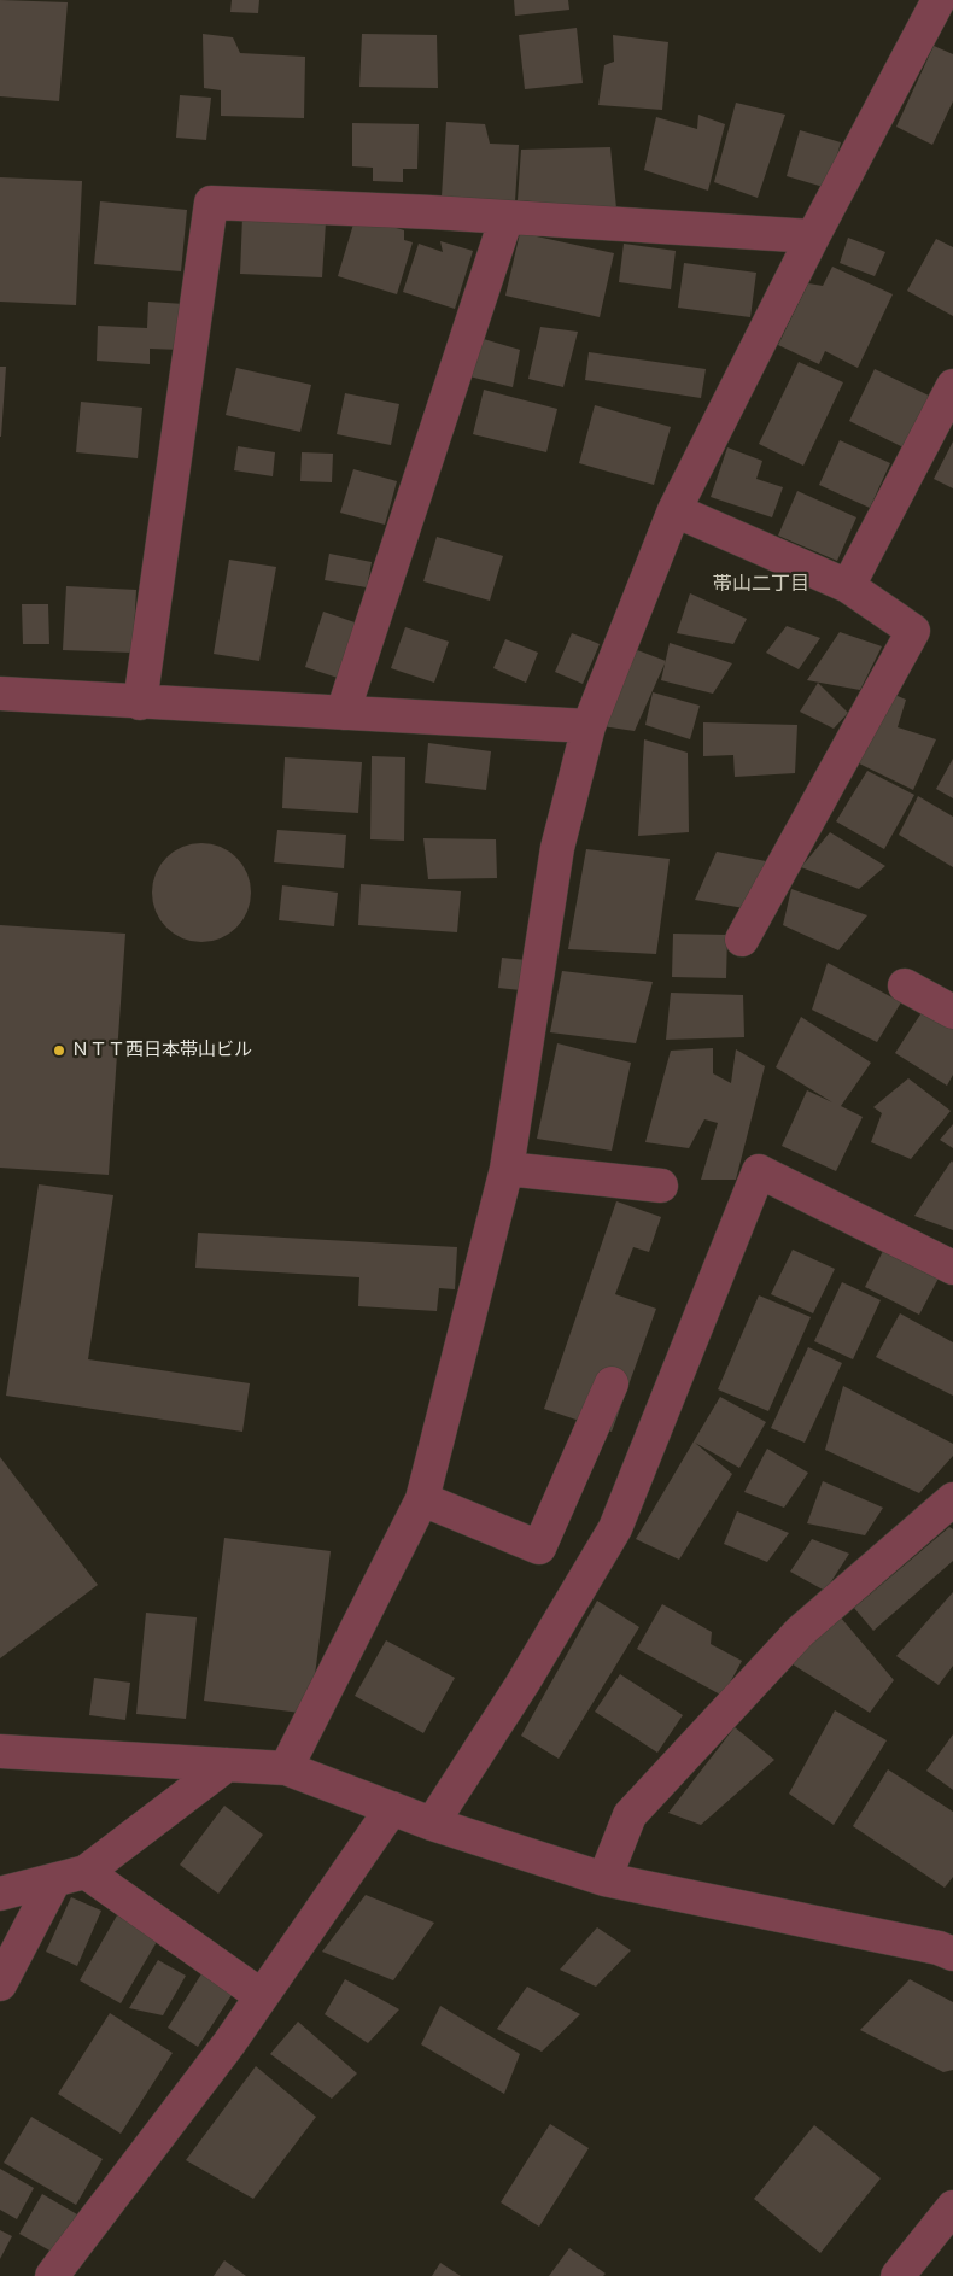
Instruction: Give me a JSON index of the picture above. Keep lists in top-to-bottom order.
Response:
{
  "districts": ["帯山二丁目"],
  "places": ["ＮＴＴ西日本帯山ビル"]
}
